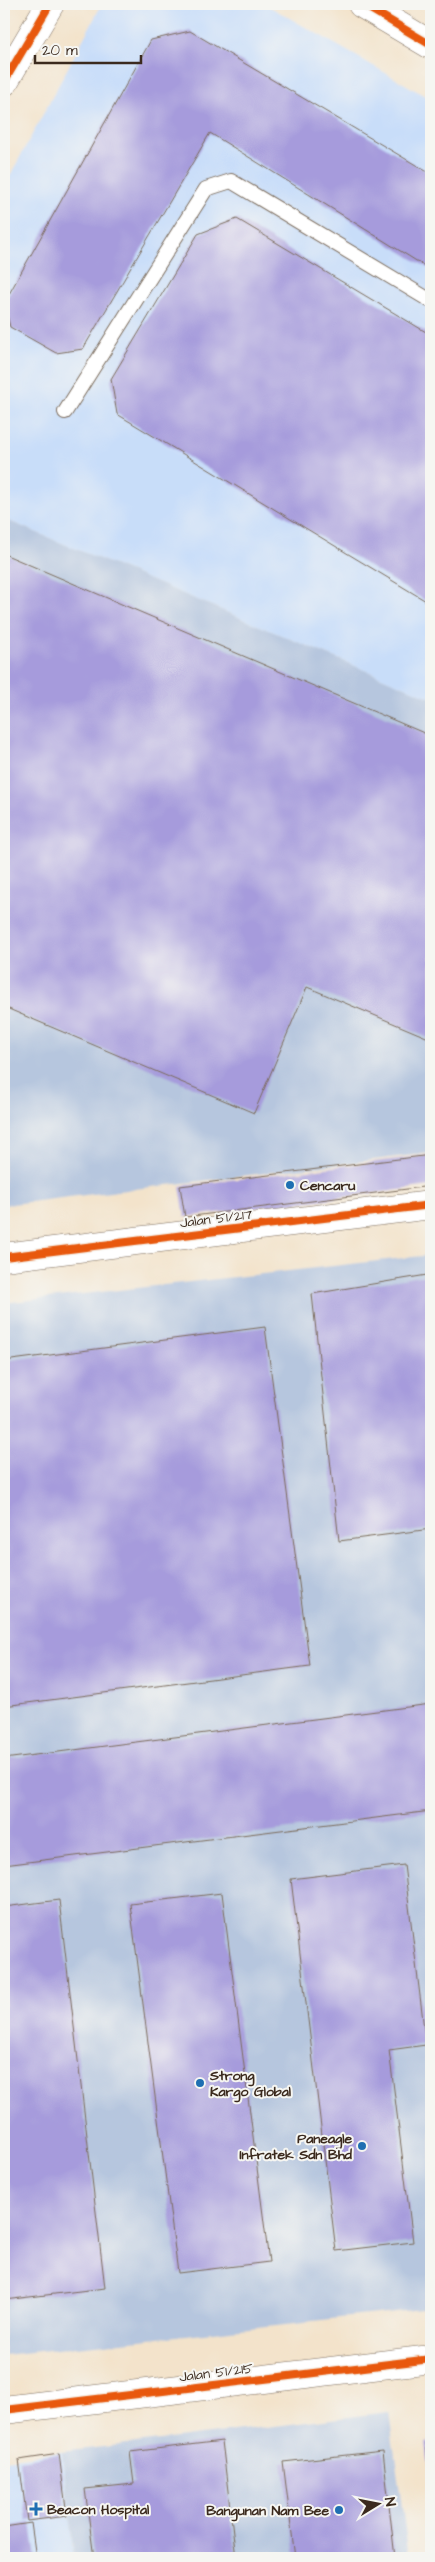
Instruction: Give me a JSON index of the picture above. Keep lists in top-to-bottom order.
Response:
{
  "streets": {
    "street": ["Jalan 51/217", "Jalan 51/215"]
  },
  "places": {
    "other": [
      "Cencaru",
      "Strong Kargo Global",
      "Paneagle Infratek Sdn Bhd",
      "Bangunan Nam Bee"
    ],
    "health": ["Beacon Hospital"]
  },
  "scale_bar": "20 m",
  "north": "right"
}
